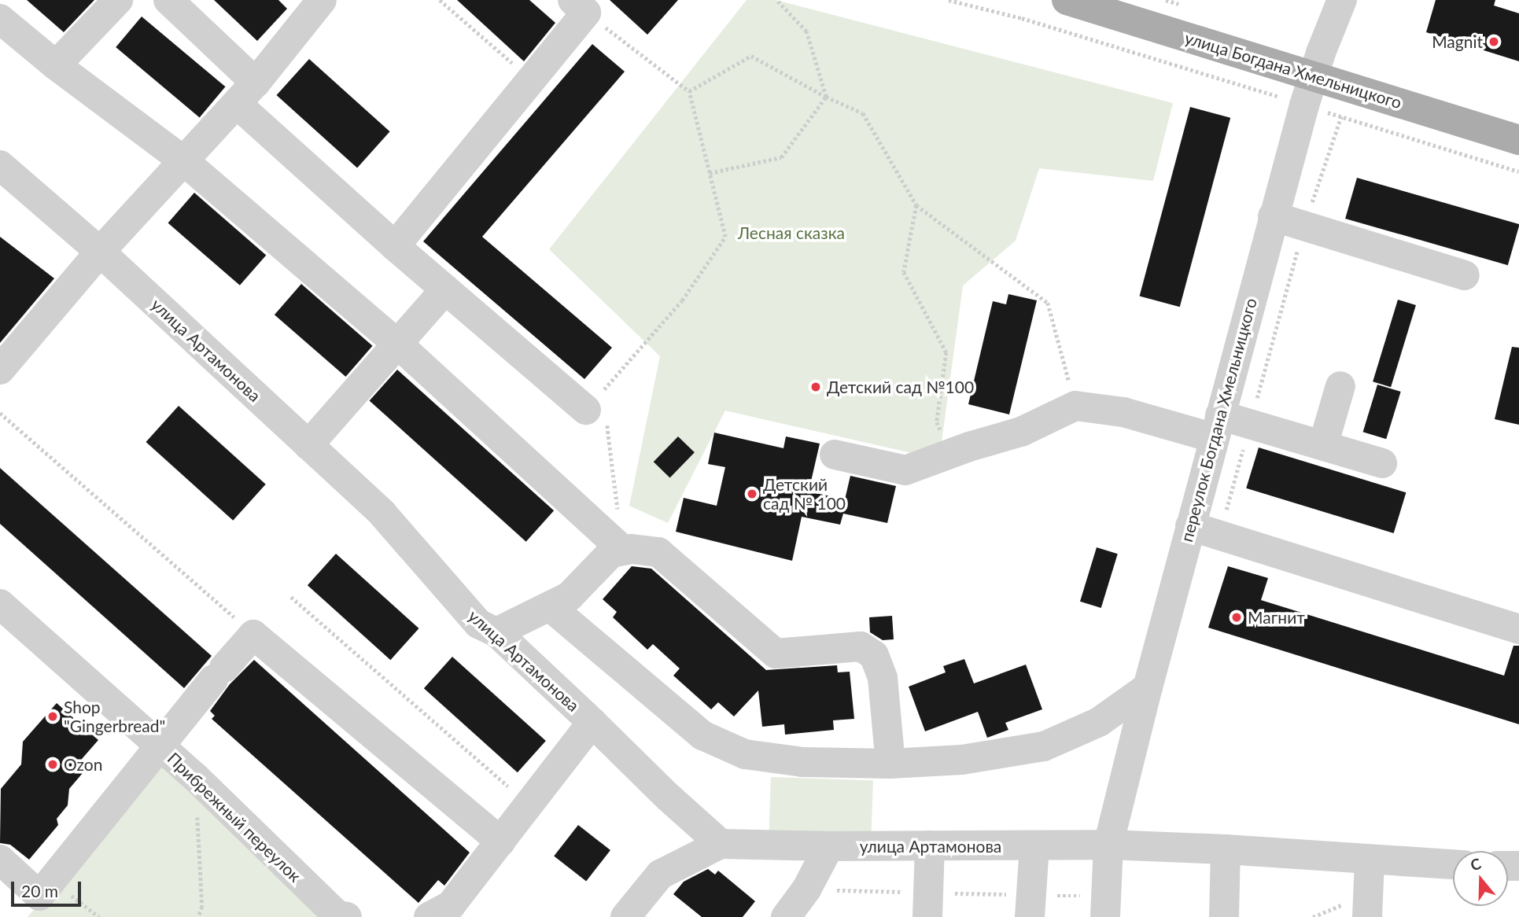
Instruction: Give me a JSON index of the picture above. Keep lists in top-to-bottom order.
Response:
{
  "streets": {
    "main road": ["улица Богдана Хмельницкого"],
    "street": ["улица Артамонова", "переулок Богдана Хмельницкого", "Прибрежный переулок"]
  },
  "crossings": [
    ["улица Богдана Хмельницкого", "переулок Богдана Хмельницкого"],
    ["улица Артамонова", "переулок Богдана Хмельницкого"]
  ],
  "parks": ["Лесная сказка"],
  "places": [
    "Magnit",
    "Детский сад №100",
    "Детский сад № 100",
    "Магнит",
    "Shop \"Gingerbread\"",
    "Ozon"
  ],
  "scale_bar": "20 m",
  "north": "top"
}
